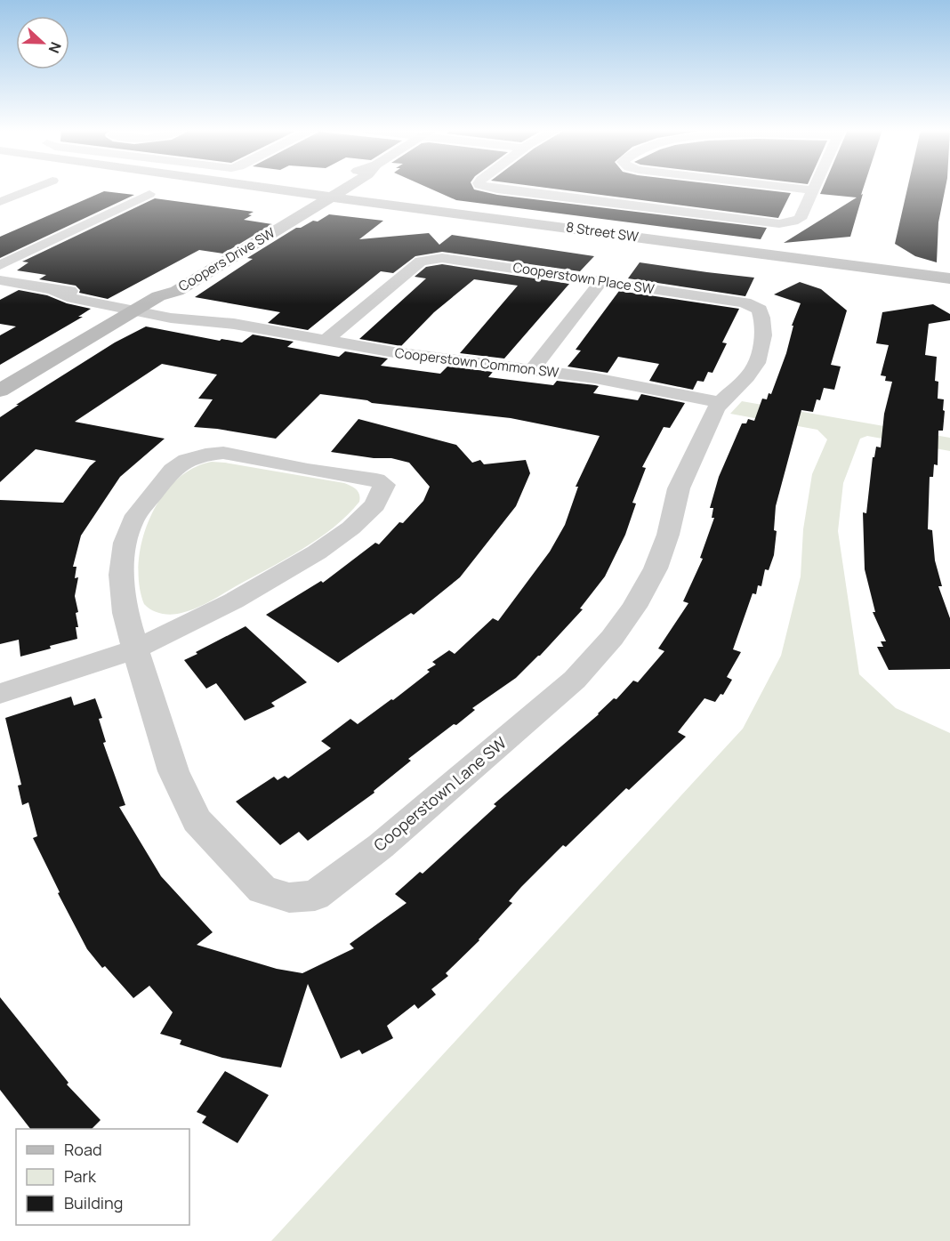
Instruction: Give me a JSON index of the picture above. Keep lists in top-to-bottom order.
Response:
{
  "streets": {
    "main road": ["8 Street SW", "Coopers Drive SW"],
    "street": ["Cooperstown Place SW", "Cooperstown Common SW", "Cooperstown Lane SW"]
  },
  "crossings": [
    ["8 Street SW", "Coopers Drive SW"],
    ["Coopers Drive SW", "Cooperstown Common SW"],
    ["Cooperstown Place SW", "Cooperstown Common SW"],
    ["Cooperstown Place SW", "Cooperstown Lane SW"],
    ["Cooperstown Common SW", "Cooperstown Lane SW"]
  ],
  "legend": ["Road", "Park", "Building"],
  "north": "right"
}
